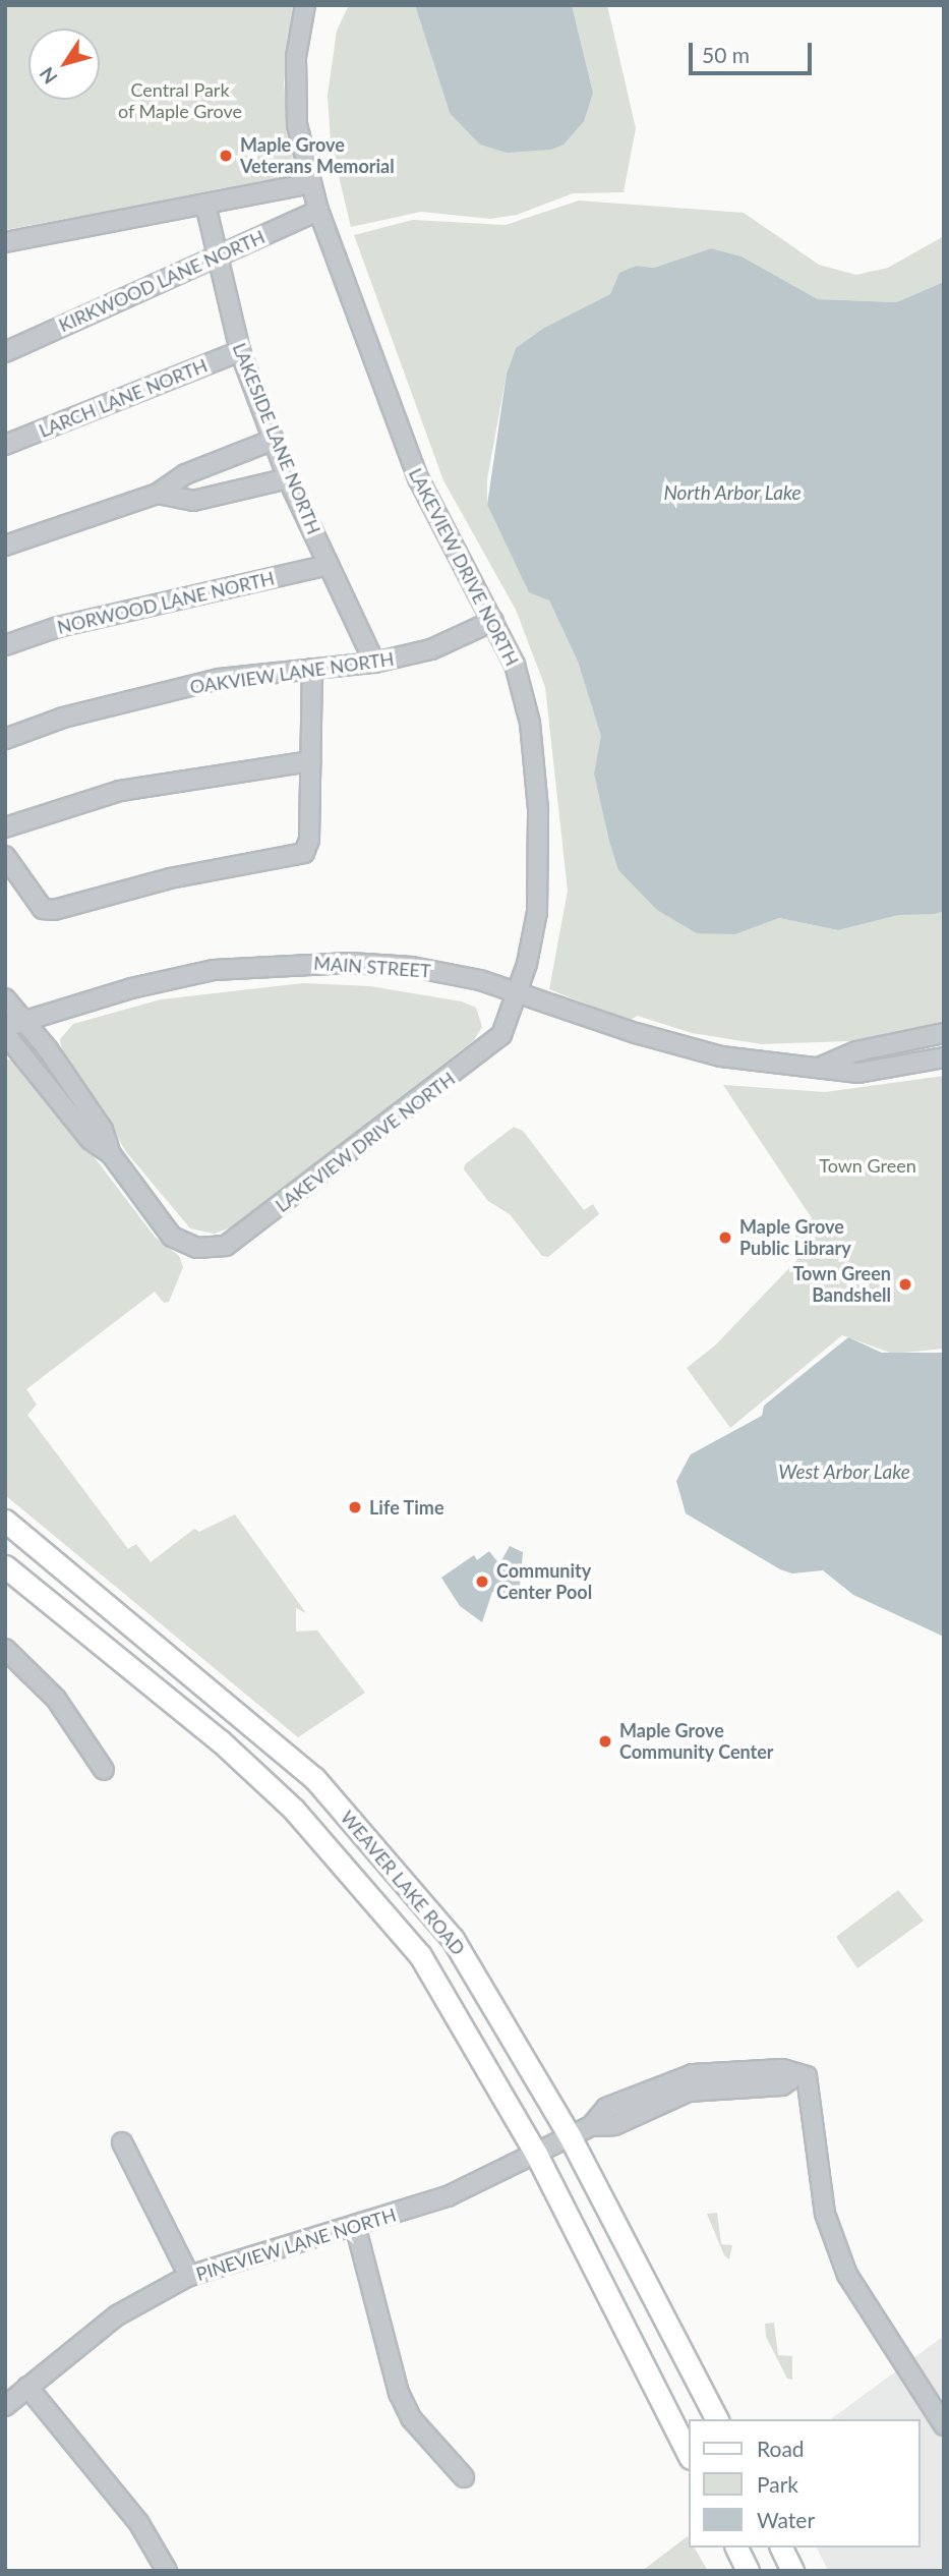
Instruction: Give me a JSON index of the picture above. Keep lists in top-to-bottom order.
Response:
{
  "streets": {
    "main road": ["WEAVER LAKE ROAD"],
    "street": [
      "KIRKWOOD LANE NORTH",
      "LARCH LANE NORTH",
      "LAKESIDE LANE NORTH",
      "LAKEVIEW DRIVE NORTH",
      "NORWOOD LANE NORTH",
      "OAKVIEW LANE NORTH",
      "MAIN STREET",
      "PINEVIEW LANE NORTH"
    ]
  },
  "crossings": [
    ["KIRKWOOD LANE NORTH", "LAKESIDE LANE NORTH"],
    ["KIRKWOOD LANE NORTH", "LAKEVIEW DRIVE NORTH"],
    ["LARCH LANE NORTH", "LAKESIDE LANE NORTH"],
    ["LAKESIDE LANE NORTH", "NORWOOD LANE NORTH"],
    ["LAKESIDE LANE NORTH", "OAKVIEW LANE NORTH"],
    ["LAKEVIEW DRIVE NORTH", "OAKVIEW LANE NORTH"],
    ["LAKEVIEW DRIVE NORTH", "MAIN STREET"],
    ["WEAVER LAKE ROAD", "PINEVIEW LANE NORTH"]
  ],
  "water": ["North Arbor Lake", "West Arbor Lake"],
  "parks": ["Central Park of Maple Grove", "Town Green"],
  "places": [
    "Maple Grove Veterans Memorial",
    "Maple Grove Public Library",
    "Town Green Bandshell",
    "Life Time",
    "Community Center Pool",
    "Maple Grove Community Center"
  ],
  "legend": ["Road", "Park", "Water"],
  "scale_bar": "50 m",
  "north": "bottom left"
}
